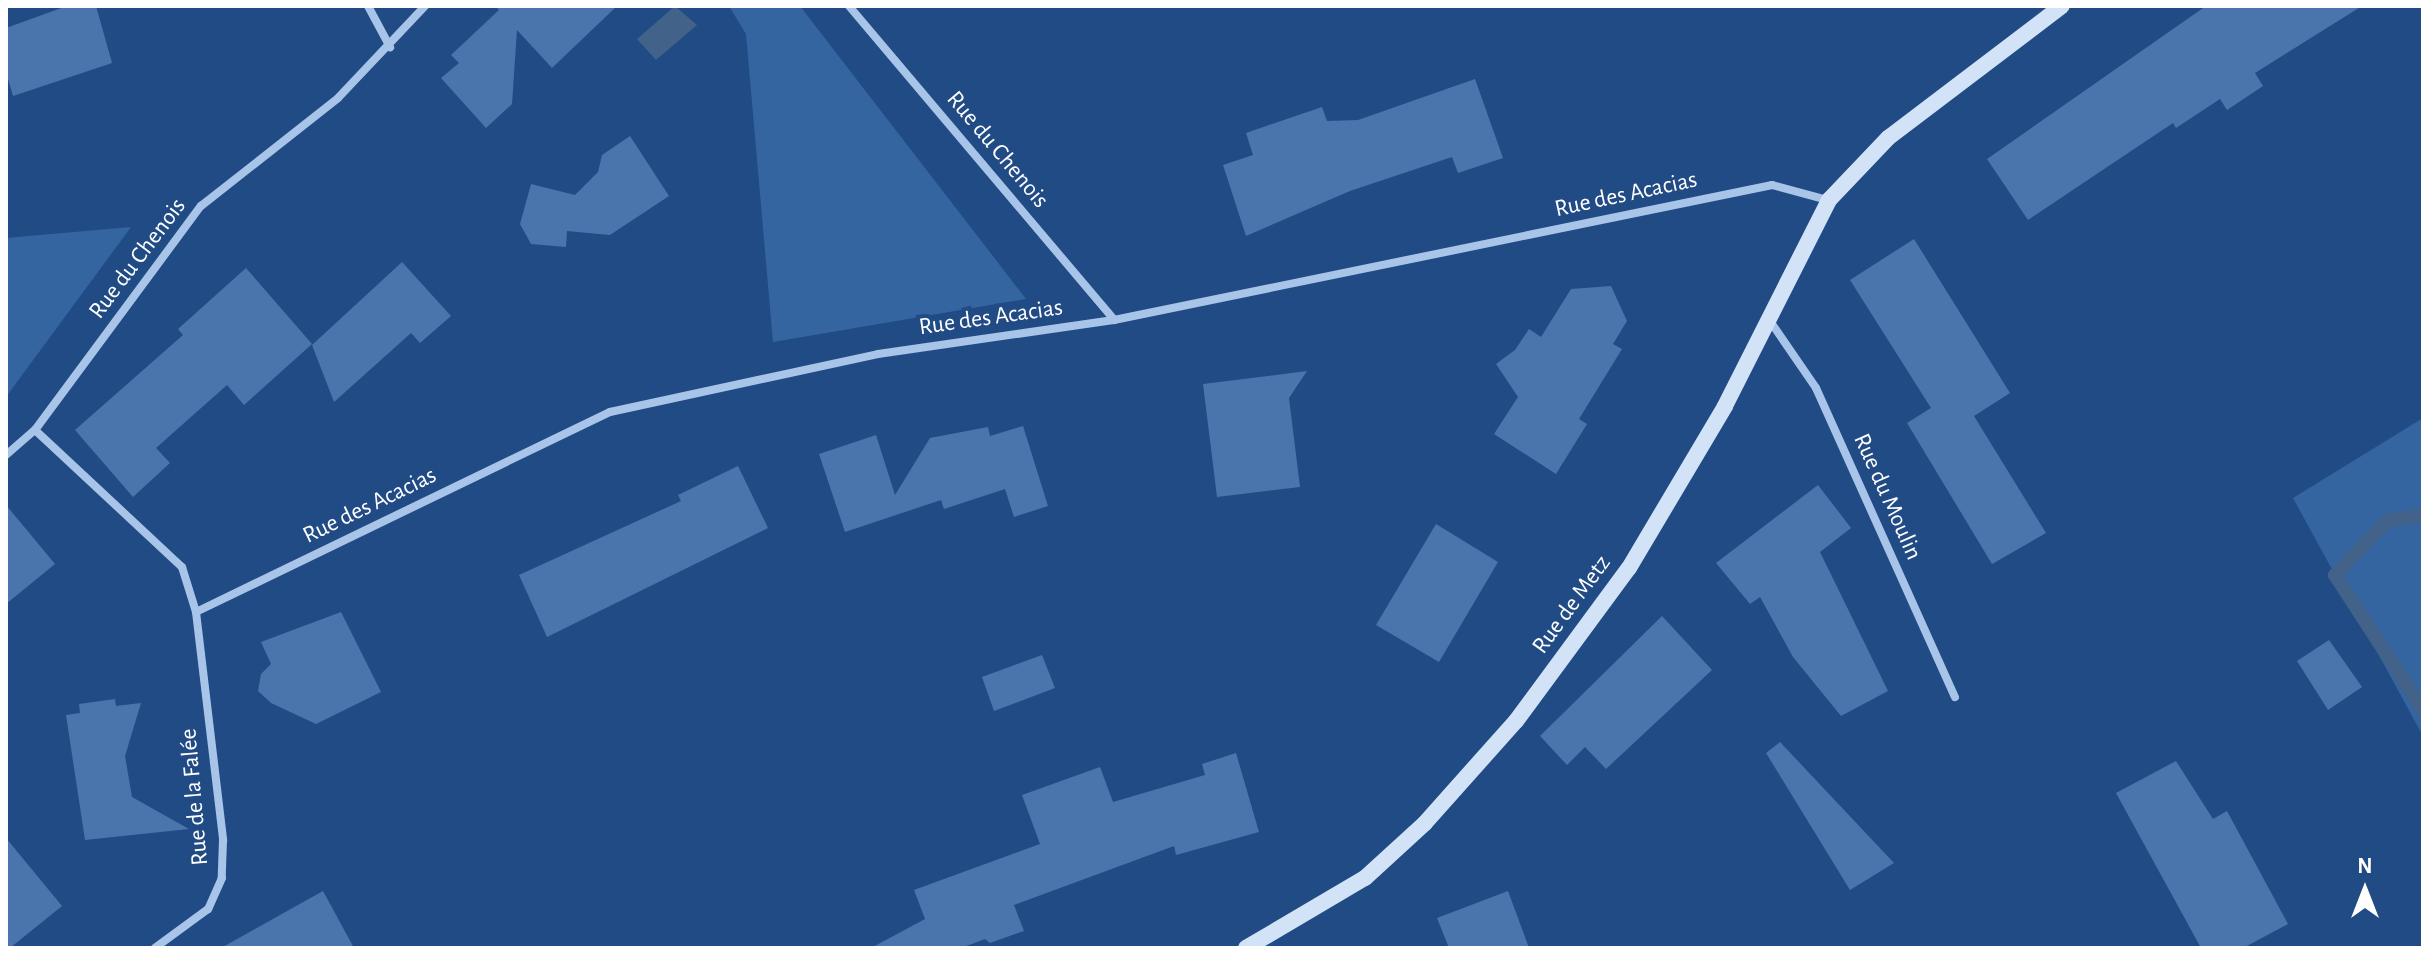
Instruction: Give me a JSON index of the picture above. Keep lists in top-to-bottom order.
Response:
{
  "streets": {
    "main road": ["Rue de Metz"],
    "street": [
      "Rue du Chenois",
      "Rue des Acacias",
      "Rue du Moulin",
      "Rue de la Falée"
    ]
  },
  "crossings": [
    ["Rue du Chenois", "Rue des Acacias"],
    ["Rue du Chenois", "Rue de la Falée"],
    ["Rue des Acacias", "Rue de Metz"],
    ["Rue des Acacias", "Rue de la Falée"],
    ["Rue du Moulin", "Rue de Metz"]
  ],
  "north": "top"
}
